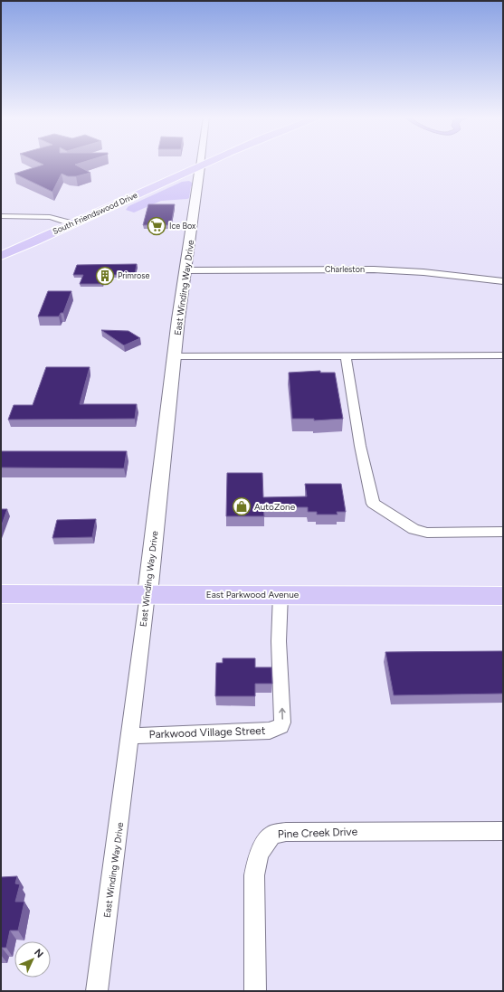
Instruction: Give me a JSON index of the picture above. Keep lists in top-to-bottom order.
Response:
{
  "streets": {
    "main road": ["South Friendswood Drive", "East Parkwood Avenue"],
    "street": [
      "Charleston",
      "East Winding Way Drive",
      "Parkwood Village Street",
      "Pine Creek Drive"
    ]
  },
  "crossings": [
    ["South Friendswood Drive", "East Winding Way Drive"],
    ["Charleston", "East Winding Way Drive"],
    ["East Winding Way Drive", "East Parkwood Avenue"],
    ["East Winding Way Drive", "Parkwood Village Street"],
    ["East Parkwood Avenue", "Parkwood Village Street"]
  ],
  "places": {
    "supermarket": ["Ice Box"],
    "building": ["Primrose"],
    "shop": ["AutoZone"]
  },
  "north": "top right"
}
